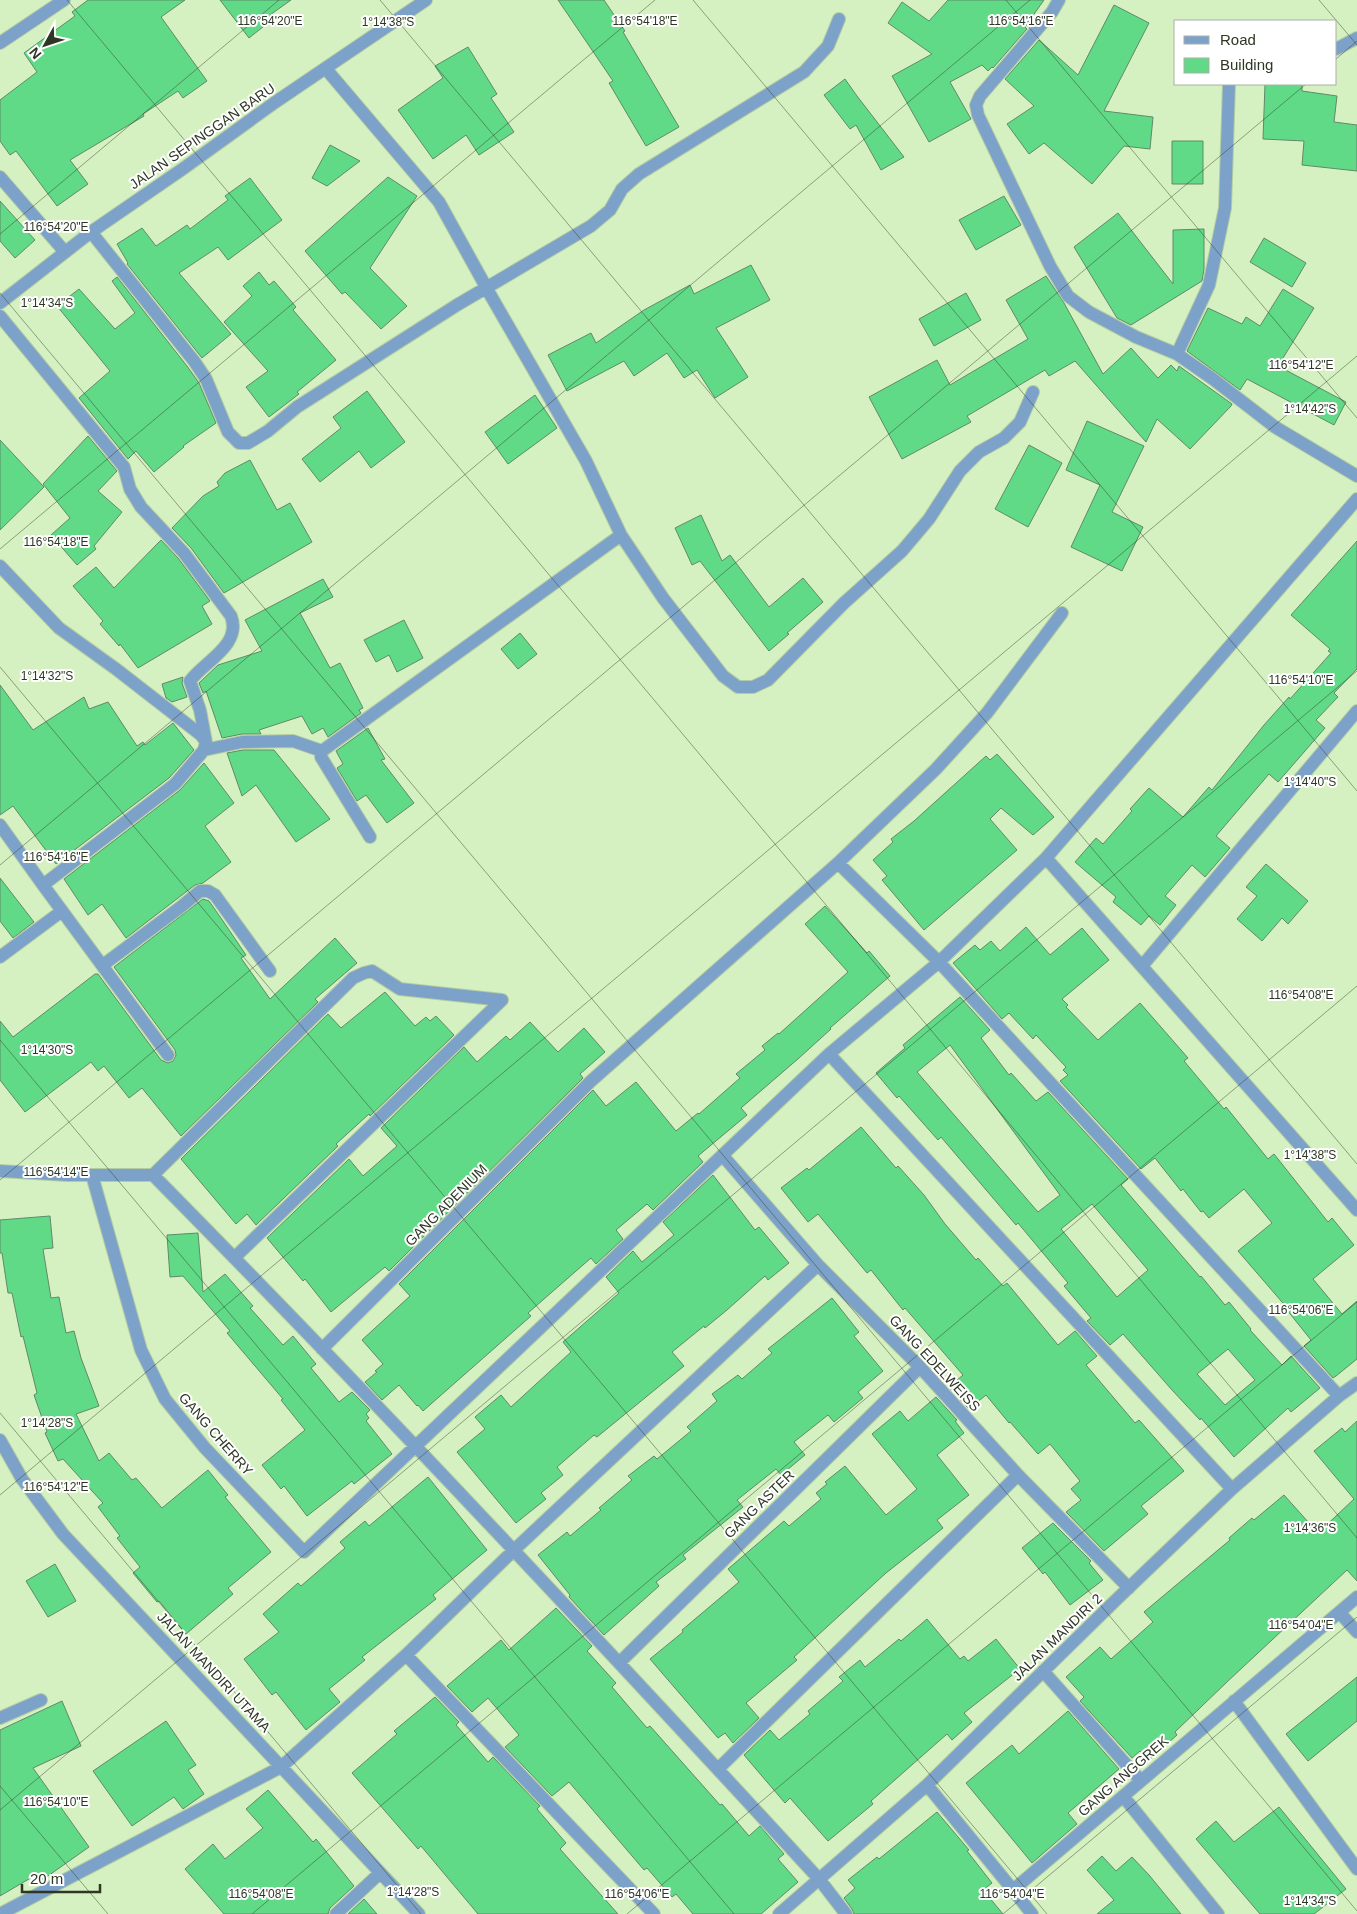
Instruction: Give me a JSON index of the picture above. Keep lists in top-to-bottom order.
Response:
{
  "streets": {
    "street": [
      "JALAN SEPINGGAN BARU",
      "GANG ADENIUM",
      "GANG EDELWEISS",
      "GANG CHERRY",
      "GANG ASTER",
      "JALAN MANDIRI 2",
      "JALAN MANDIRI UTAMA",
      "GANG ANGGREK"
    ]
  },
  "crossings": [
    ["GANG EDELWEISS", "GANG ASTER"],
    ["GANG EDELWEISS", "JALAN MANDIRI 2"]
  ],
  "legend": ["Road", "Building"],
  "scale_bar": "20 m",
  "north": "bottom left",
  "coordinates": [
    "116°54'20\"E",
    "116°54'18\"E",
    "116°54'16\"E",
    "1°14'38\"S",
    "1°14'34\"S",
    "116°54'12\"E",
    "1°14'42\"S",
    "1°14'32\"S",
    "116°54'10\"E",
    "1°14'40\"S",
    "116°54'08\"E",
    "1°14'30\"S",
    "116°54'14\"E",
    "116°54'06\"E",
    "1°14'28\"S",
    "1°14'36\"S",
    "116°54'04\"E"
  ]
}
